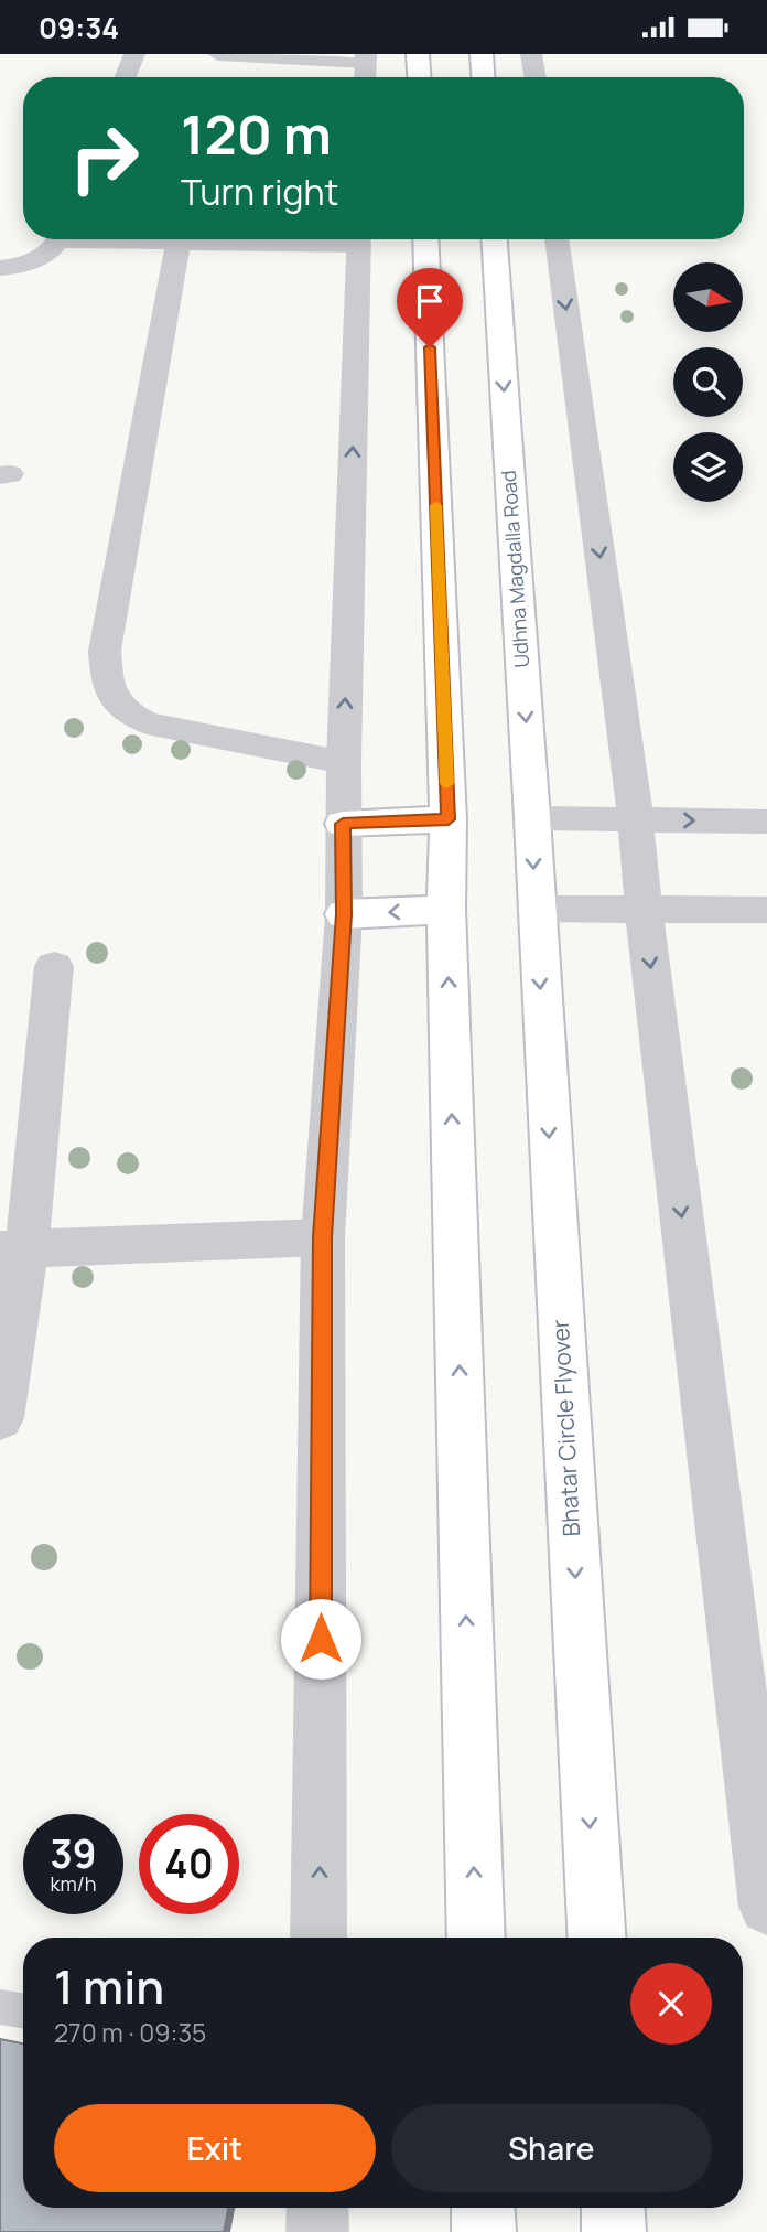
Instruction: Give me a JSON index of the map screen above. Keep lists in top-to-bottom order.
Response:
{
  "streets": {
    "main road": ["Udhna Magdalla Road", "Bhatar Circle Flyover"]
  },
  "crossings": [
    ["Udhna Magdalla Road", "Bhatar Circle Flyover"]
  ],
  "north": "right",
  "page": {
    "status": "09:34",
    "turn": ["120 m", "Turn right"],
    "speed": "39 km/h",
    "limit": "40",
    "heading": ["1 min", "270 m · 09:35"],
    "buttons": ["Exit", "Share"]
  }
}
